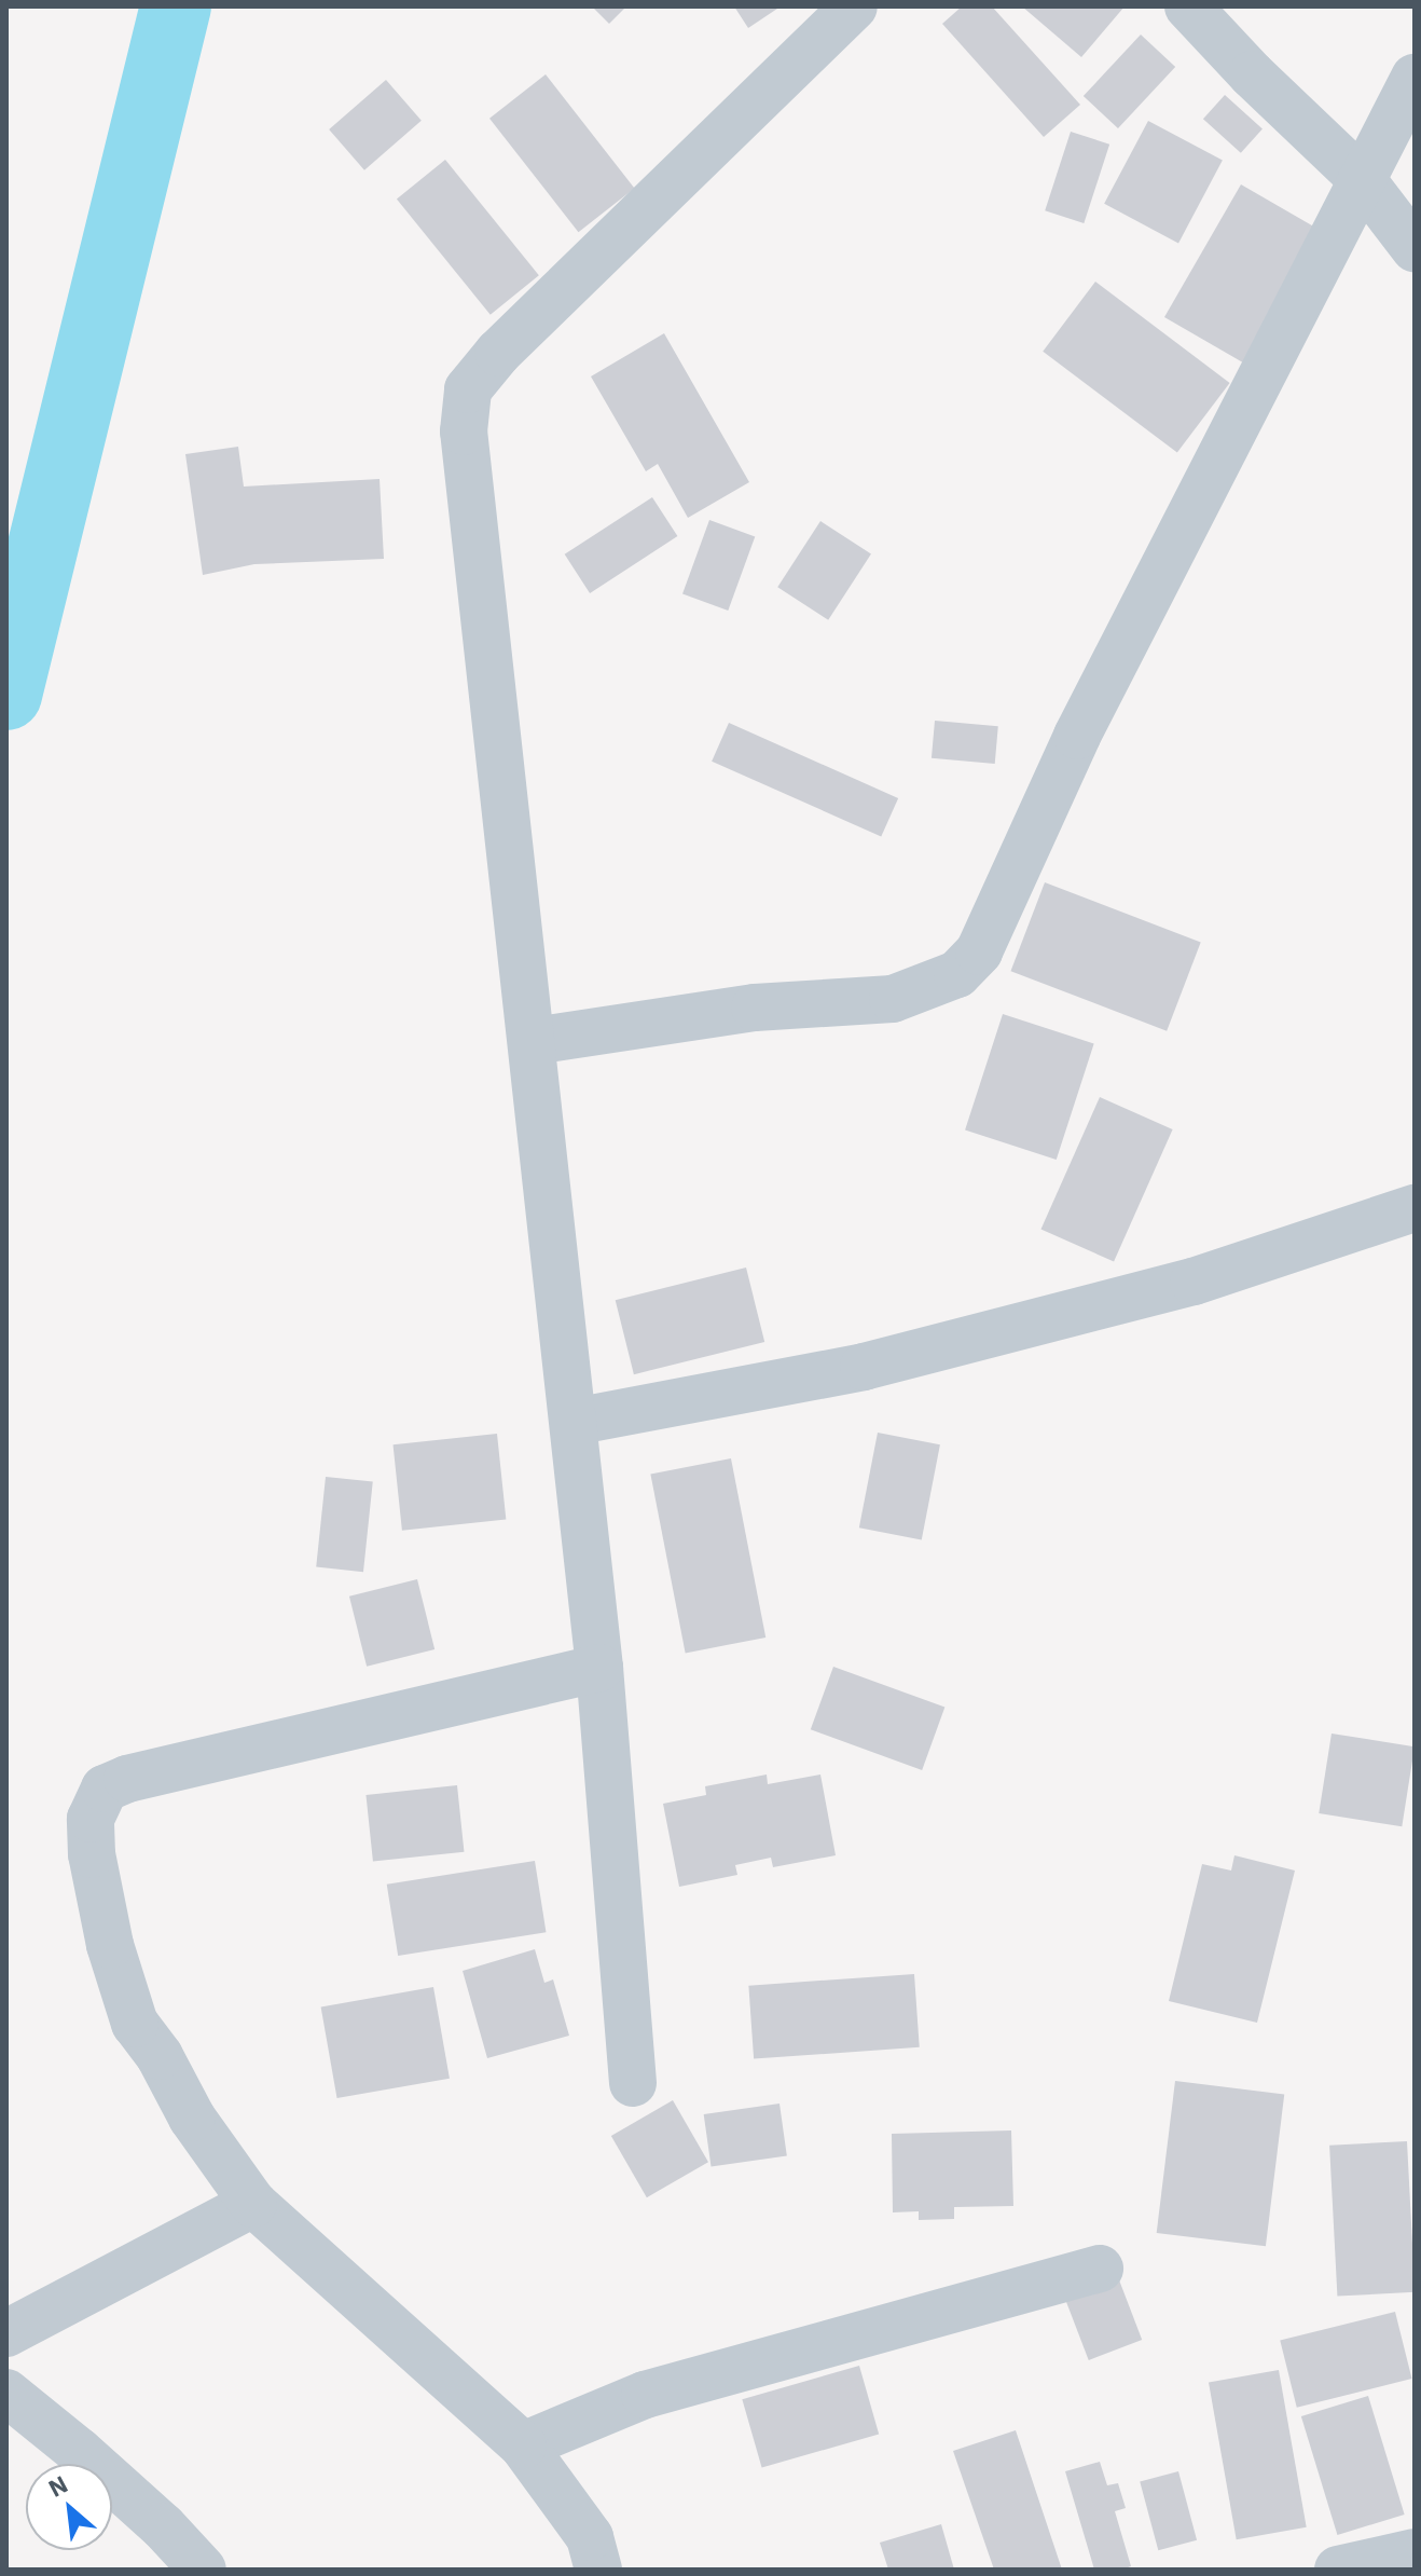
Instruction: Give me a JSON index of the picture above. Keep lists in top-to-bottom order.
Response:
{
  "north": "top left"
}
